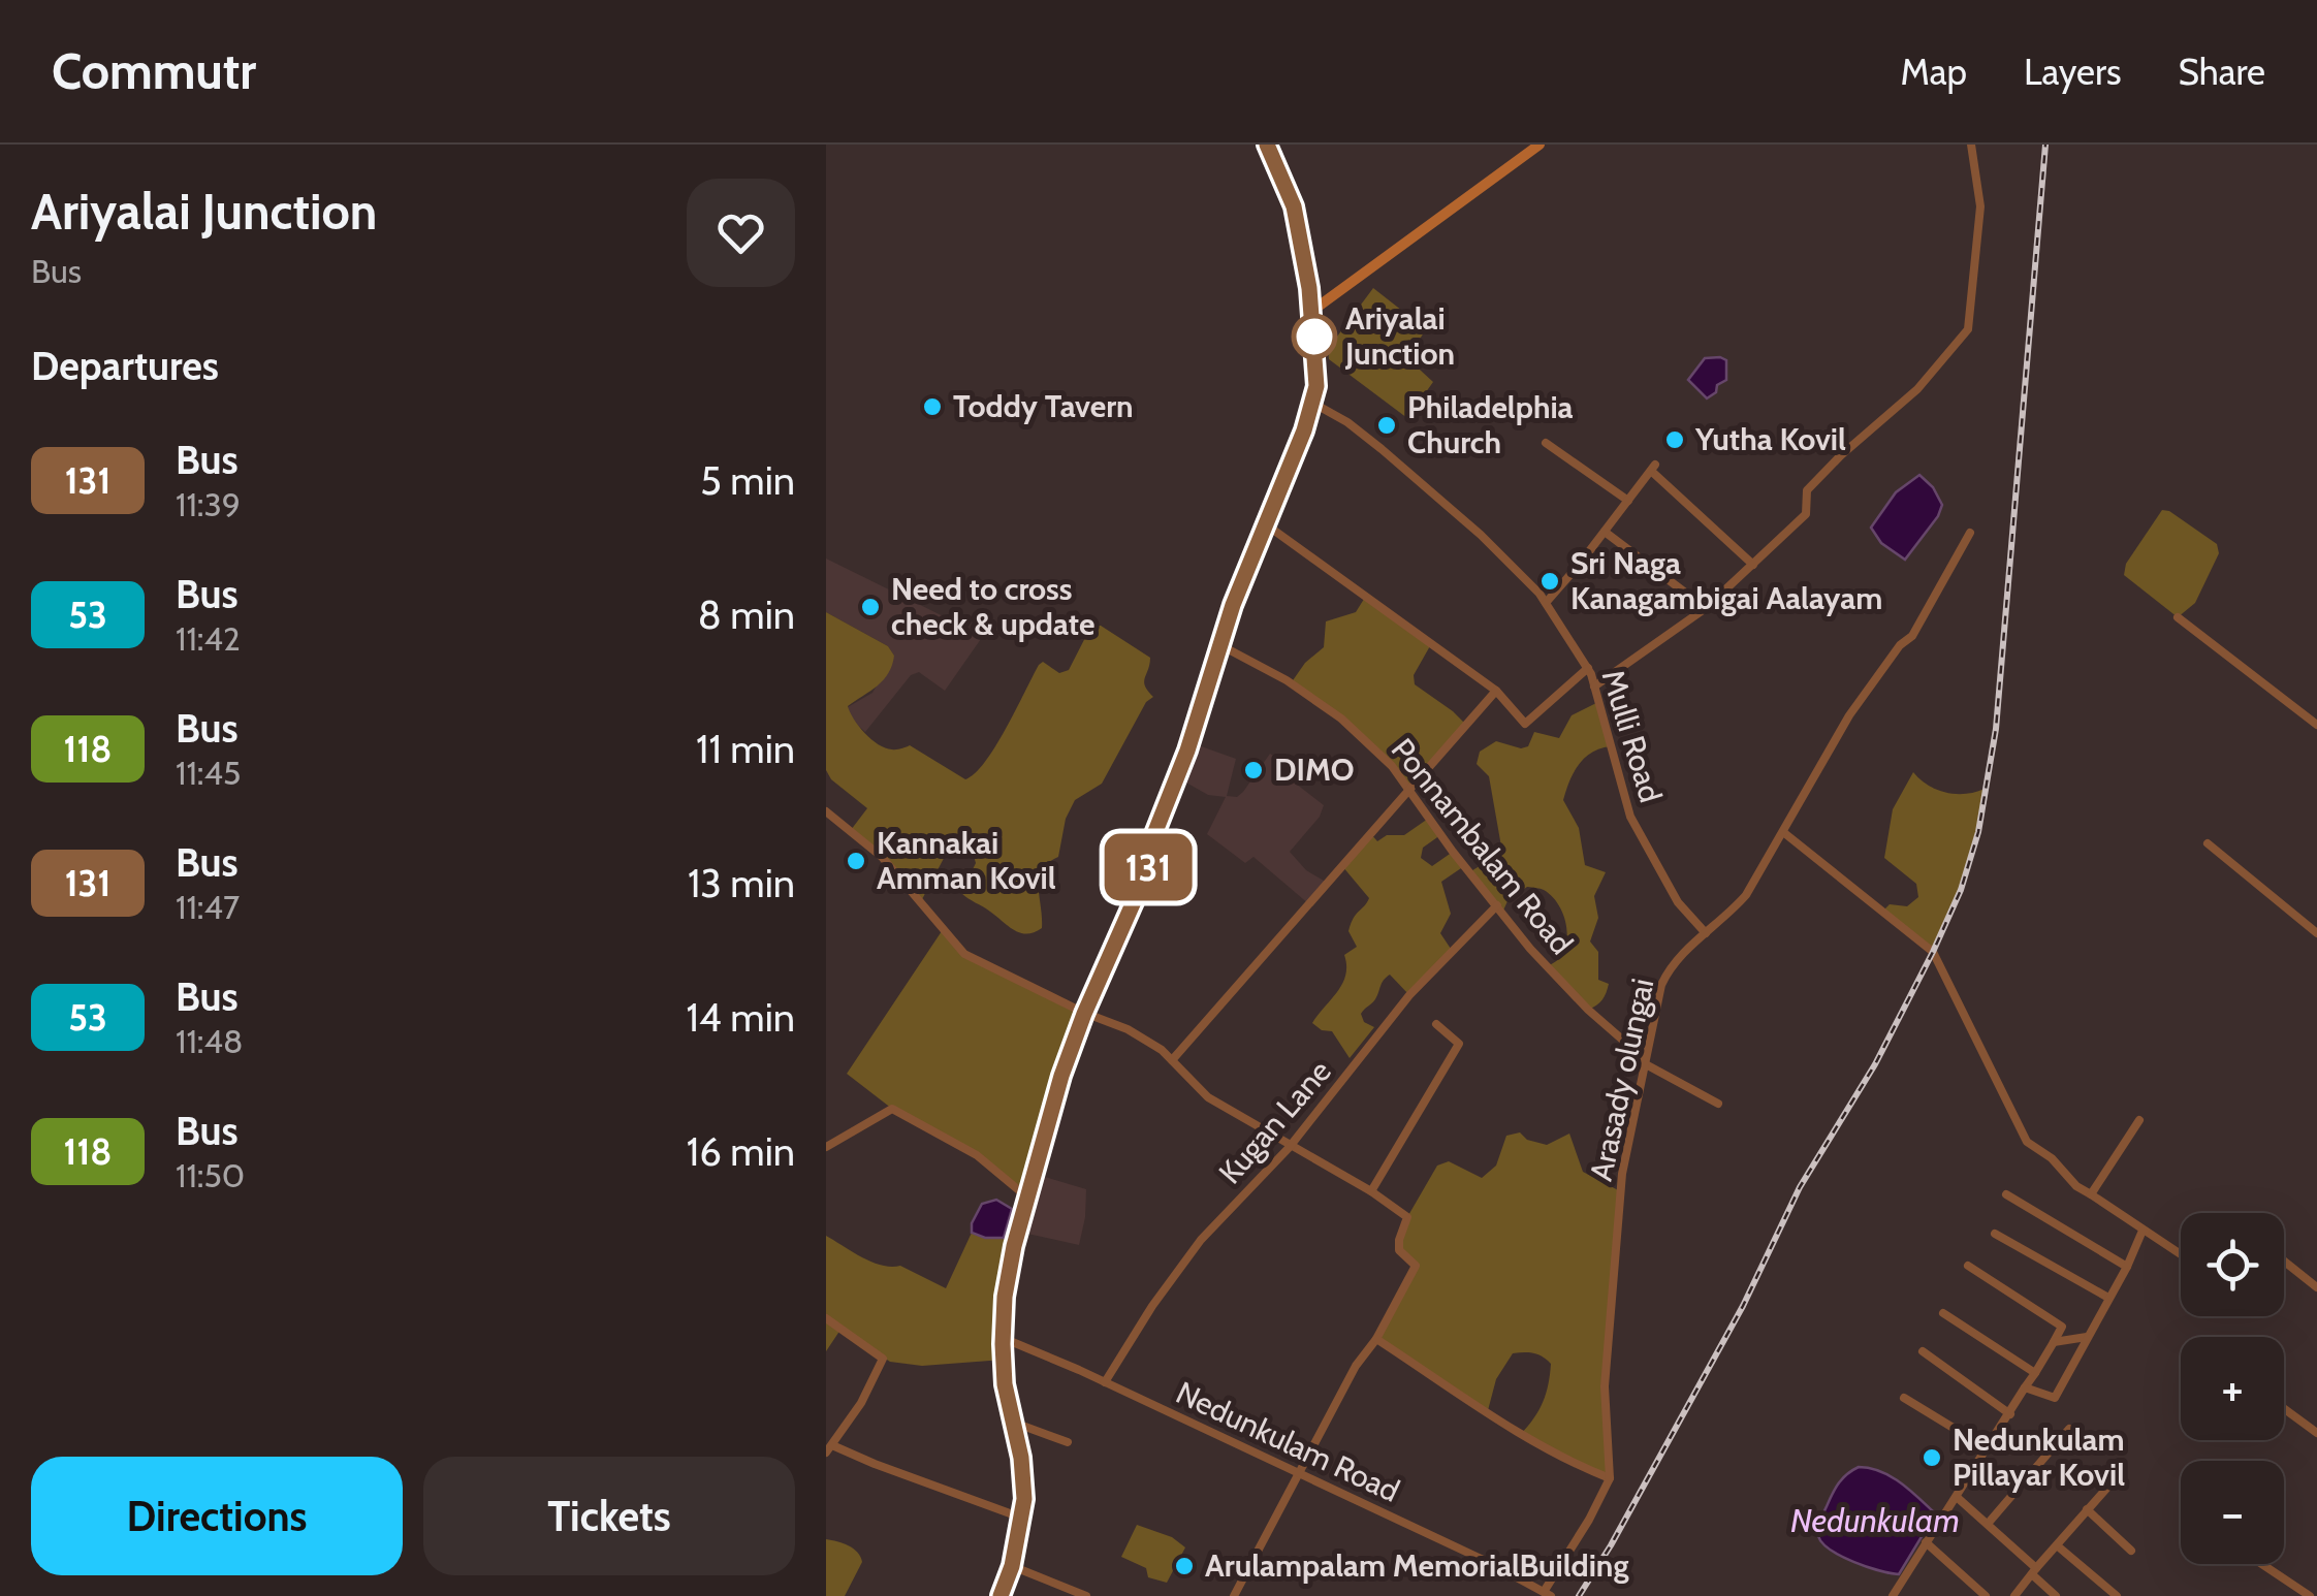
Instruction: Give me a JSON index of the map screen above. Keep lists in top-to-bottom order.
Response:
{
  "streets": {
    "street": [
      "Mulli Road",
      "Ponnambalam Road",
      "Arasady olungai",
      "Kugan Lane",
      "Nedunkulam Road"
    ]
  },
  "crossings": [
    ["Mulli Road", "Arasady olungai"],
    ["Ponnambalam Road", "Arasady olungai"],
    ["Ponnambalam Road", "Kugan Lane"],
    ["Kugan Lane", "Nedunkulam Road"]
  ],
  "water": ["Nedunkulam"],
  "places": [
    "Ariyalai Junction",
    "Toddy Tavern",
    "Philadelphia Church",
    "Yutha Kovil",
    "Sri Naga Kanagambigai Aalayam",
    "Need to cross check & update",
    "DIMO",
    "Kannakai Amman Kovil",
    "Nedunkulam Pillayar Kovil",
    "Arulampalam MemorialBuilding"
  ],
  "lines": ["bus line 131"],
  "page": {
    "header": "Commutr",
    "nav": ["Map", "Layers", "Share"],
    "heading": [
      ["Ariyalai Junction", "Bus"],
      "Departures"
    ],
    "on_map": "131",
    "list": [
      {
        "mark": "131",
        "name": "Bus",
        "note": "11:39",
        "value": "5 min"
      },
      {
        "mark": "53",
        "name": "Bus",
        "note": "11:42",
        "value": "8 min"
      },
      {
        "mark": "118",
        "name": "Bus",
        "note": "11:45",
        "value": "11 min"
      },
      {
        "mark": "131",
        "name": "Bus",
        "note": "11:47",
        "value": "13 min"
      },
      {
        "mark": "53",
        "name": "Bus",
        "note": "11:48",
        "value": "14 min"
      },
      {
        "mark": "118",
        "name": "Bus",
        "note": "11:50",
        "value": "16 min"
      }
    ],
    "map_buttons": ["+", "−"],
    "buttons": ["Directions", "Tickets"]
  }
}
